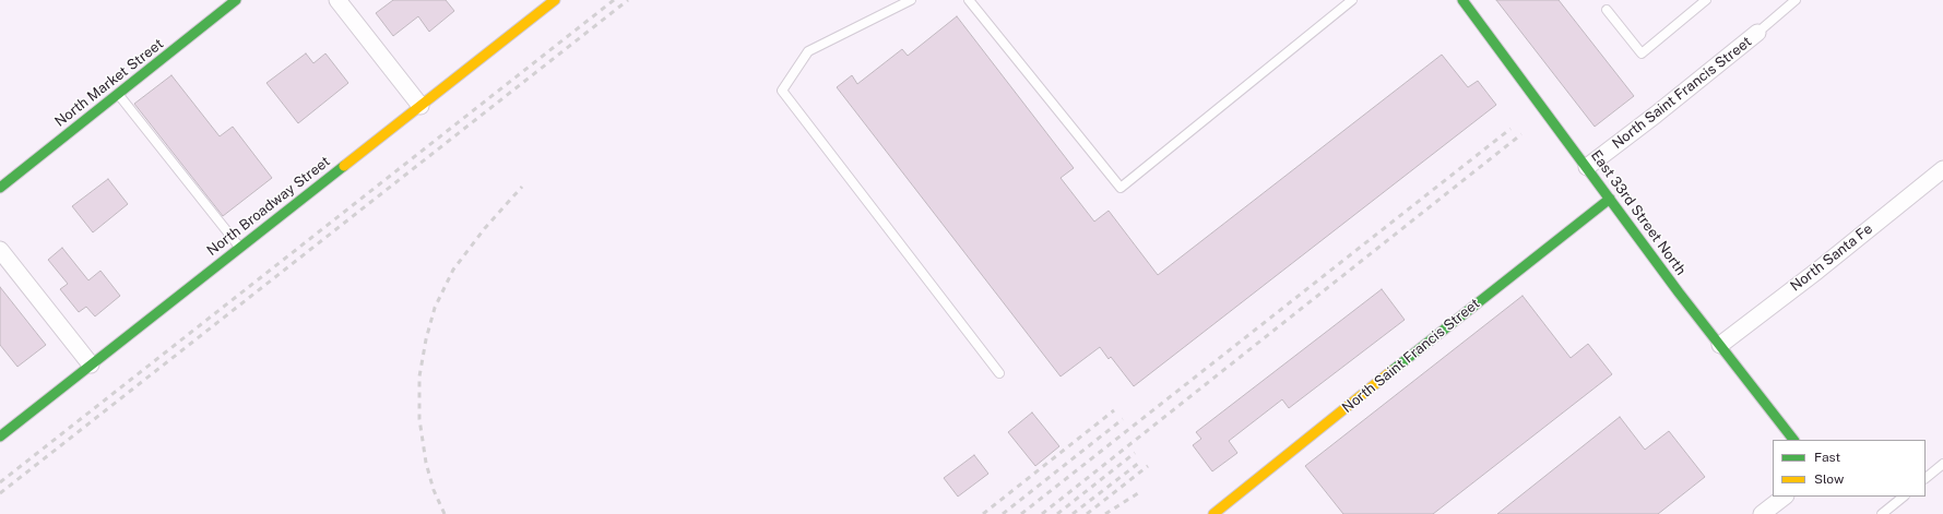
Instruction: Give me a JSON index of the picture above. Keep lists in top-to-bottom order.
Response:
{
  "streets": {
    "street": [
      "North Market Street",
      "North Saint Francis Street",
      "North Broadway Street",
      "East 33rd Street North",
      "North Santa Fe"
    ]
  },
  "crossings": [
    ["North Saint Francis Street", "East 33rd Street North"],
    ["East 33rd Street North", "North Santa Fe"]
  ],
  "legend": ["Fast", "Slow"]
}
